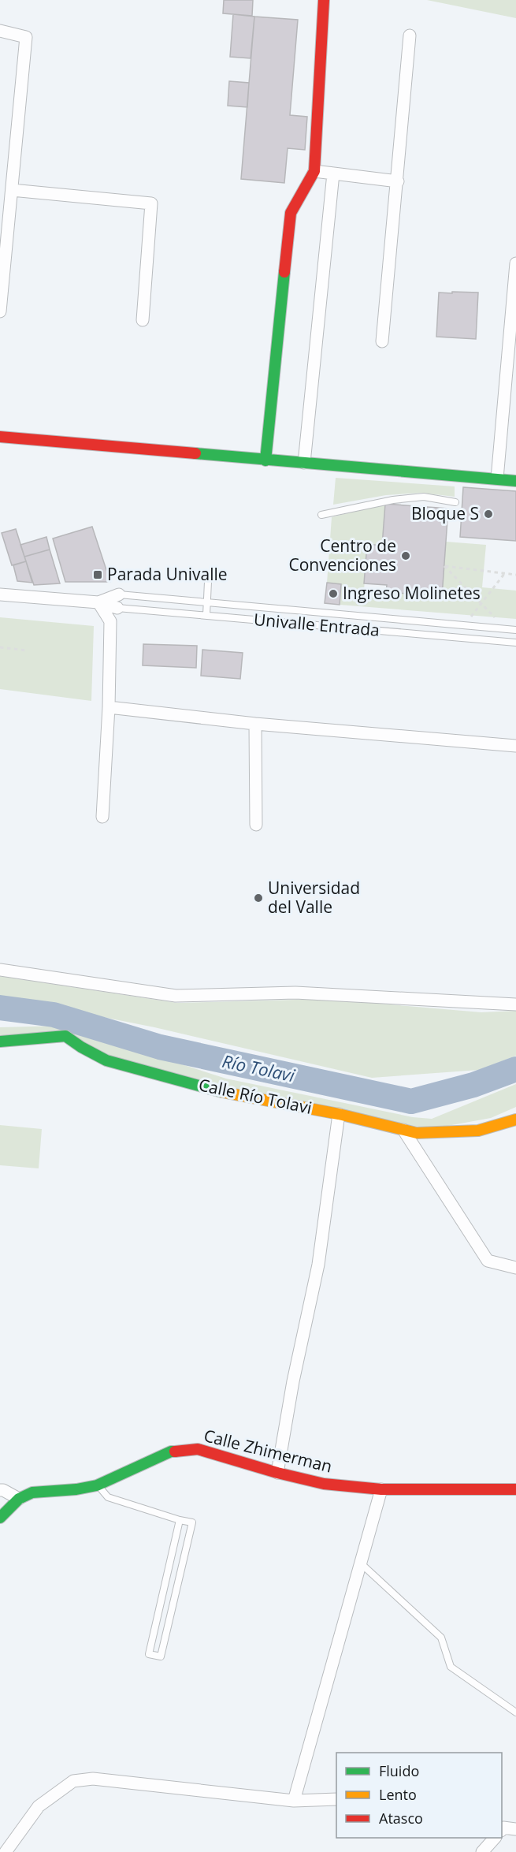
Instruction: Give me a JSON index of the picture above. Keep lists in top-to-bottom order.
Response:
{
  "streets": {
    "street": ["Calle Río Tolavi", "Calle Zhimerman"],
    "lane": ["Univalle Entrada"]
  },
  "water": ["Río Tolavi"],
  "places": {
    "other": [
      "Bloque S",
      "Centro de Convenciones",
      "Ingreso Molinetes",
      "Universidad del Valle"
    ],
    "transit": ["Parada Univalle"]
  },
  "legend": ["Fluido", "Lento", "Atasco"]
}
